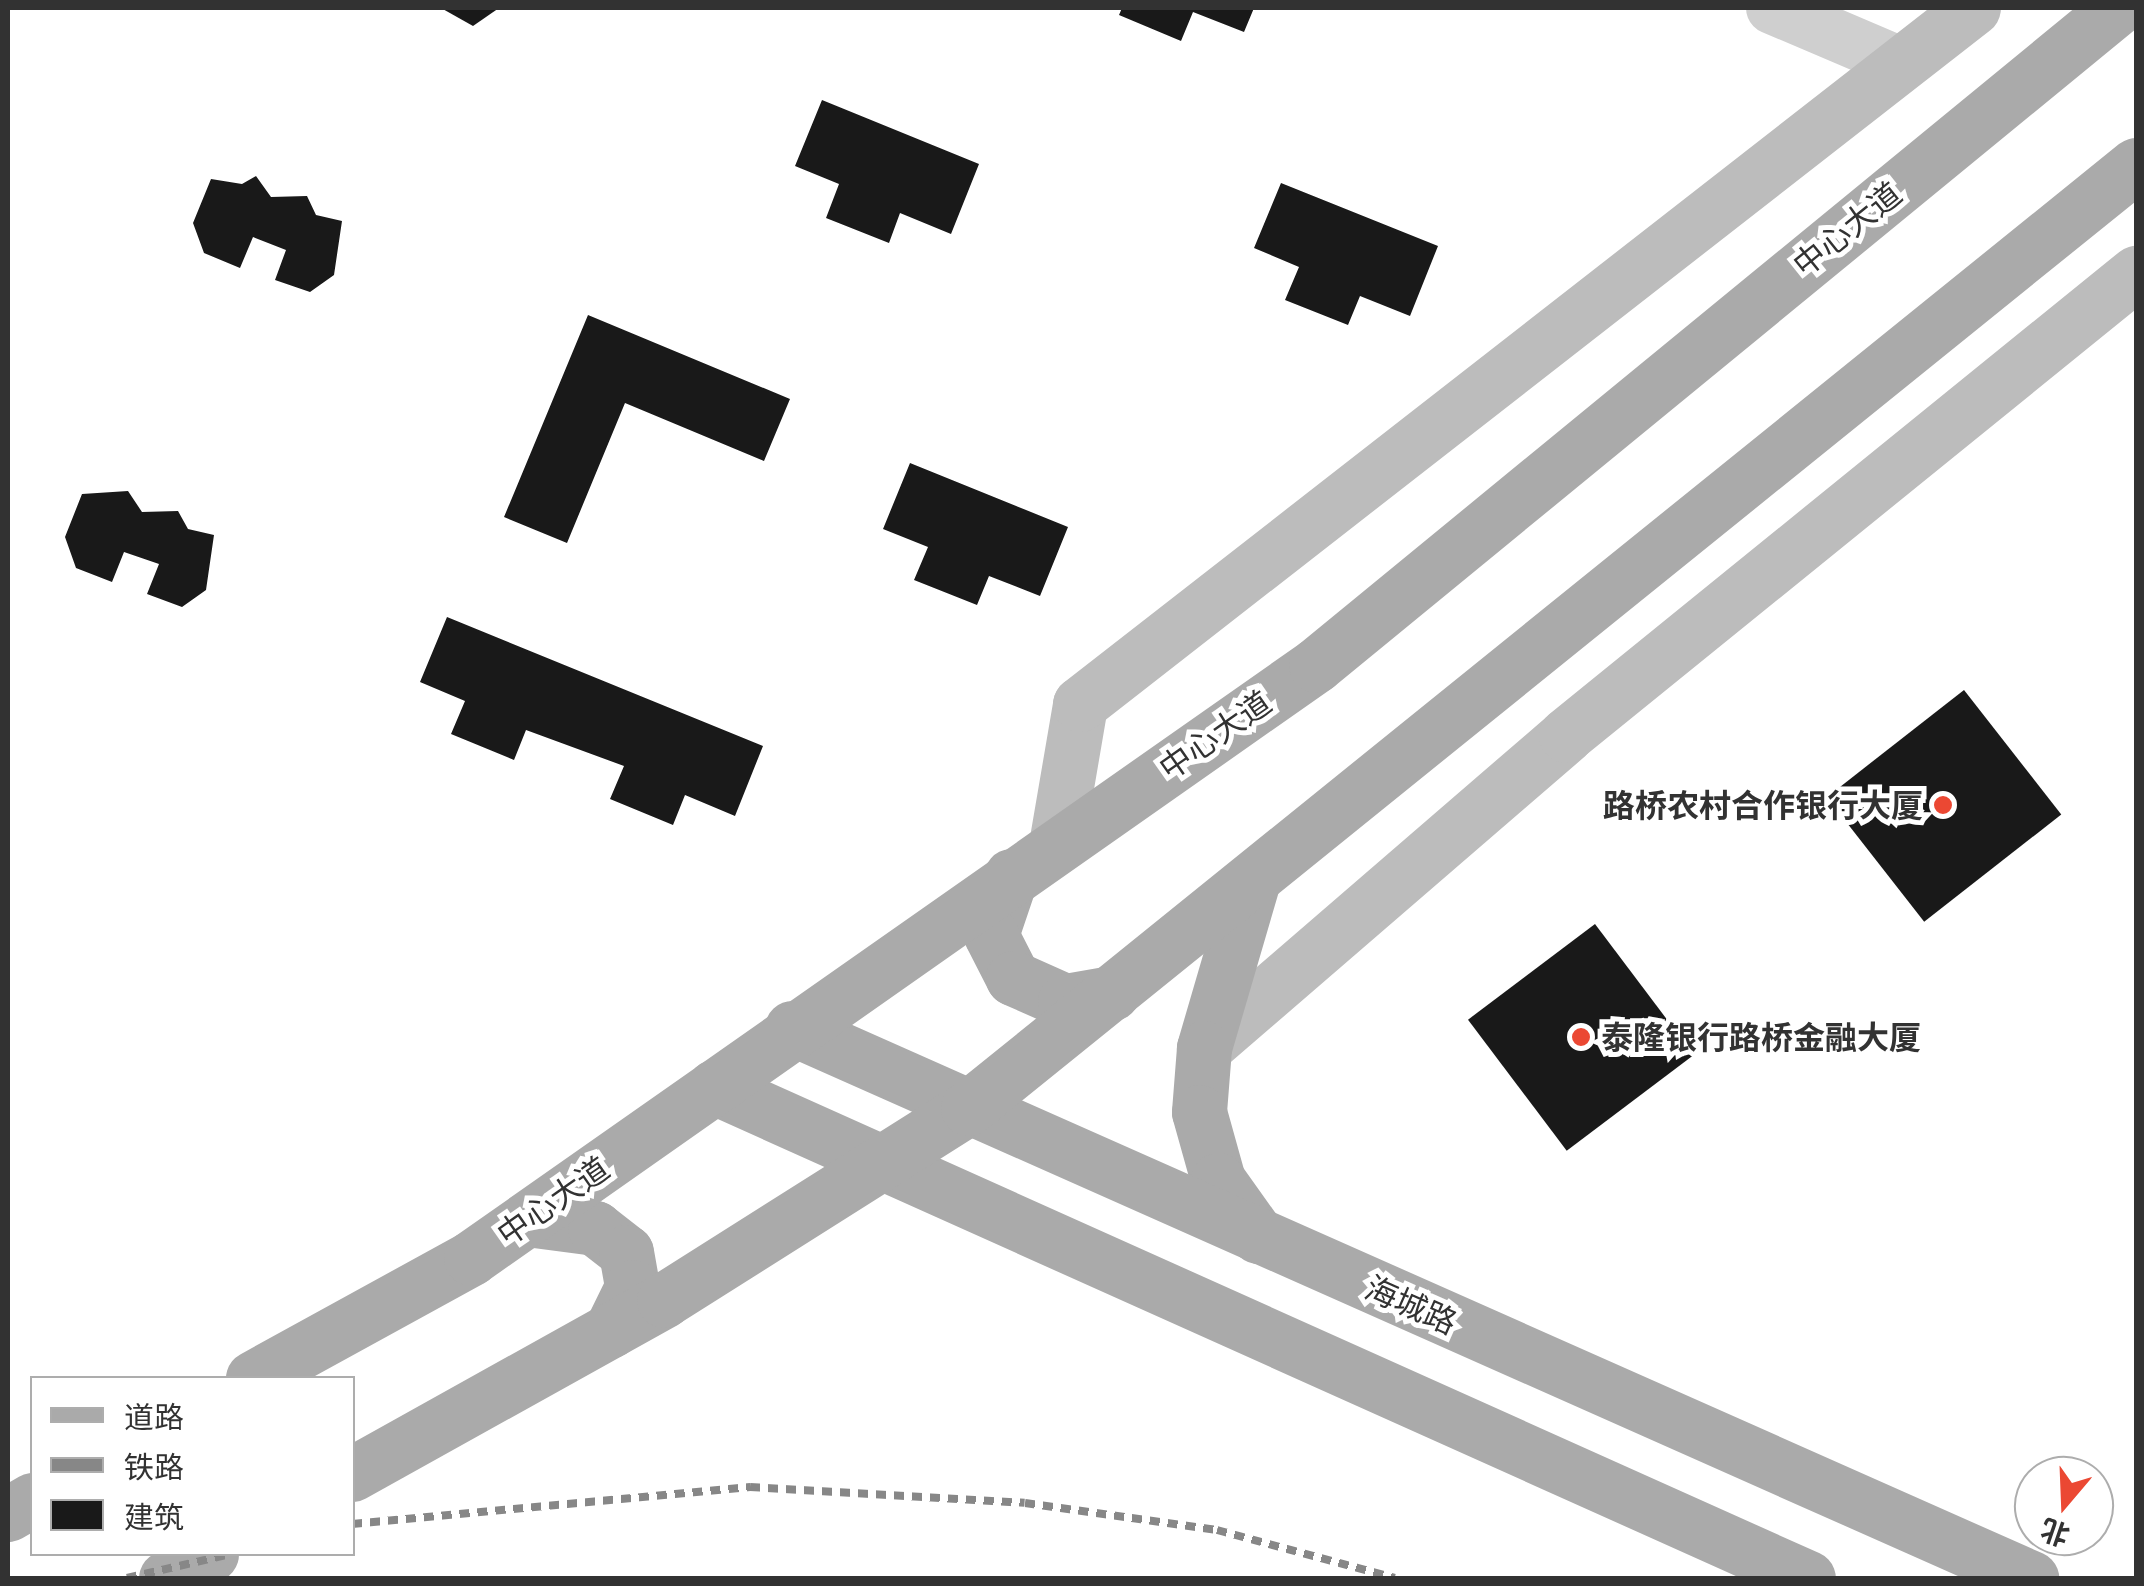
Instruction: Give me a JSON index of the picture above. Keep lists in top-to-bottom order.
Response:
{
  "streets": {
    "main road": ["中心大道", "海城路"]
  },
  "crossings": [
    ["中心大道", "海城路"]
  ],
  "places": ["路桥农村合作银行大厦", "泰隆银行路桥金融大厦"],
  "legend": ["道路", "铁路", "建筑"],
  "north": "bottom"
}
